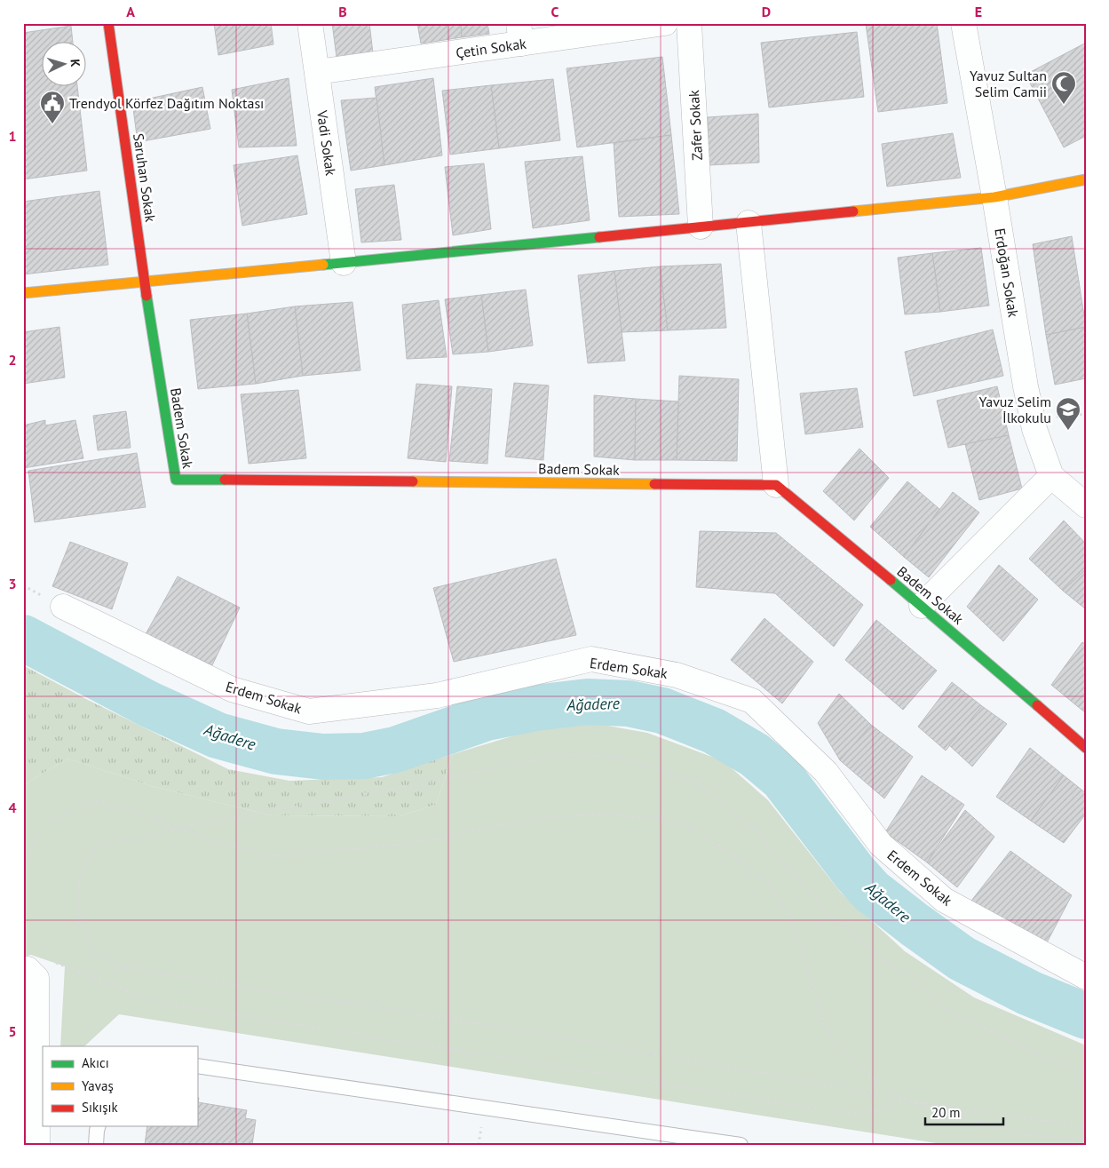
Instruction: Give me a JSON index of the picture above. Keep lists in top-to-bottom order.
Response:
{
  "streets": {
    "street": [
      "Çetin Sokak",
      "Zafer Sokak",
      "Vadi Sokak",
      "Saruhan Sokak",
      "Erdoğan Sokak",
      "Badem Sokak",
      "Erdem Sokak"
    ]
  },
  "crossings": [
    ["Çetin Sokak", "Vadi Sokak"],
    ["Saruhan Sokak", "Badem Sokak"]
  ],
  "water": ["Ağadere"],
  "places": {
    "mosque": ["Yavuz Sultan Selim Camii"],
    "public building": ["Trendyol Körfez Dağıtım Noktası"],
    "school or university": ["Yavuz Selim İlkokulu"]
  },
  "legend": ["Akıcı", "Yavaş", "Sıkışık"],
  "scale_bar": "20 m",
  "north": "right",
  "grid": {
    "columns": [
      "A",
      "B",
      "C",
      "D",
      "E"
    ],
    "rows": [
      "1",
      "2",
      "3",
      "4",
      "5"
    ]
  }
}
